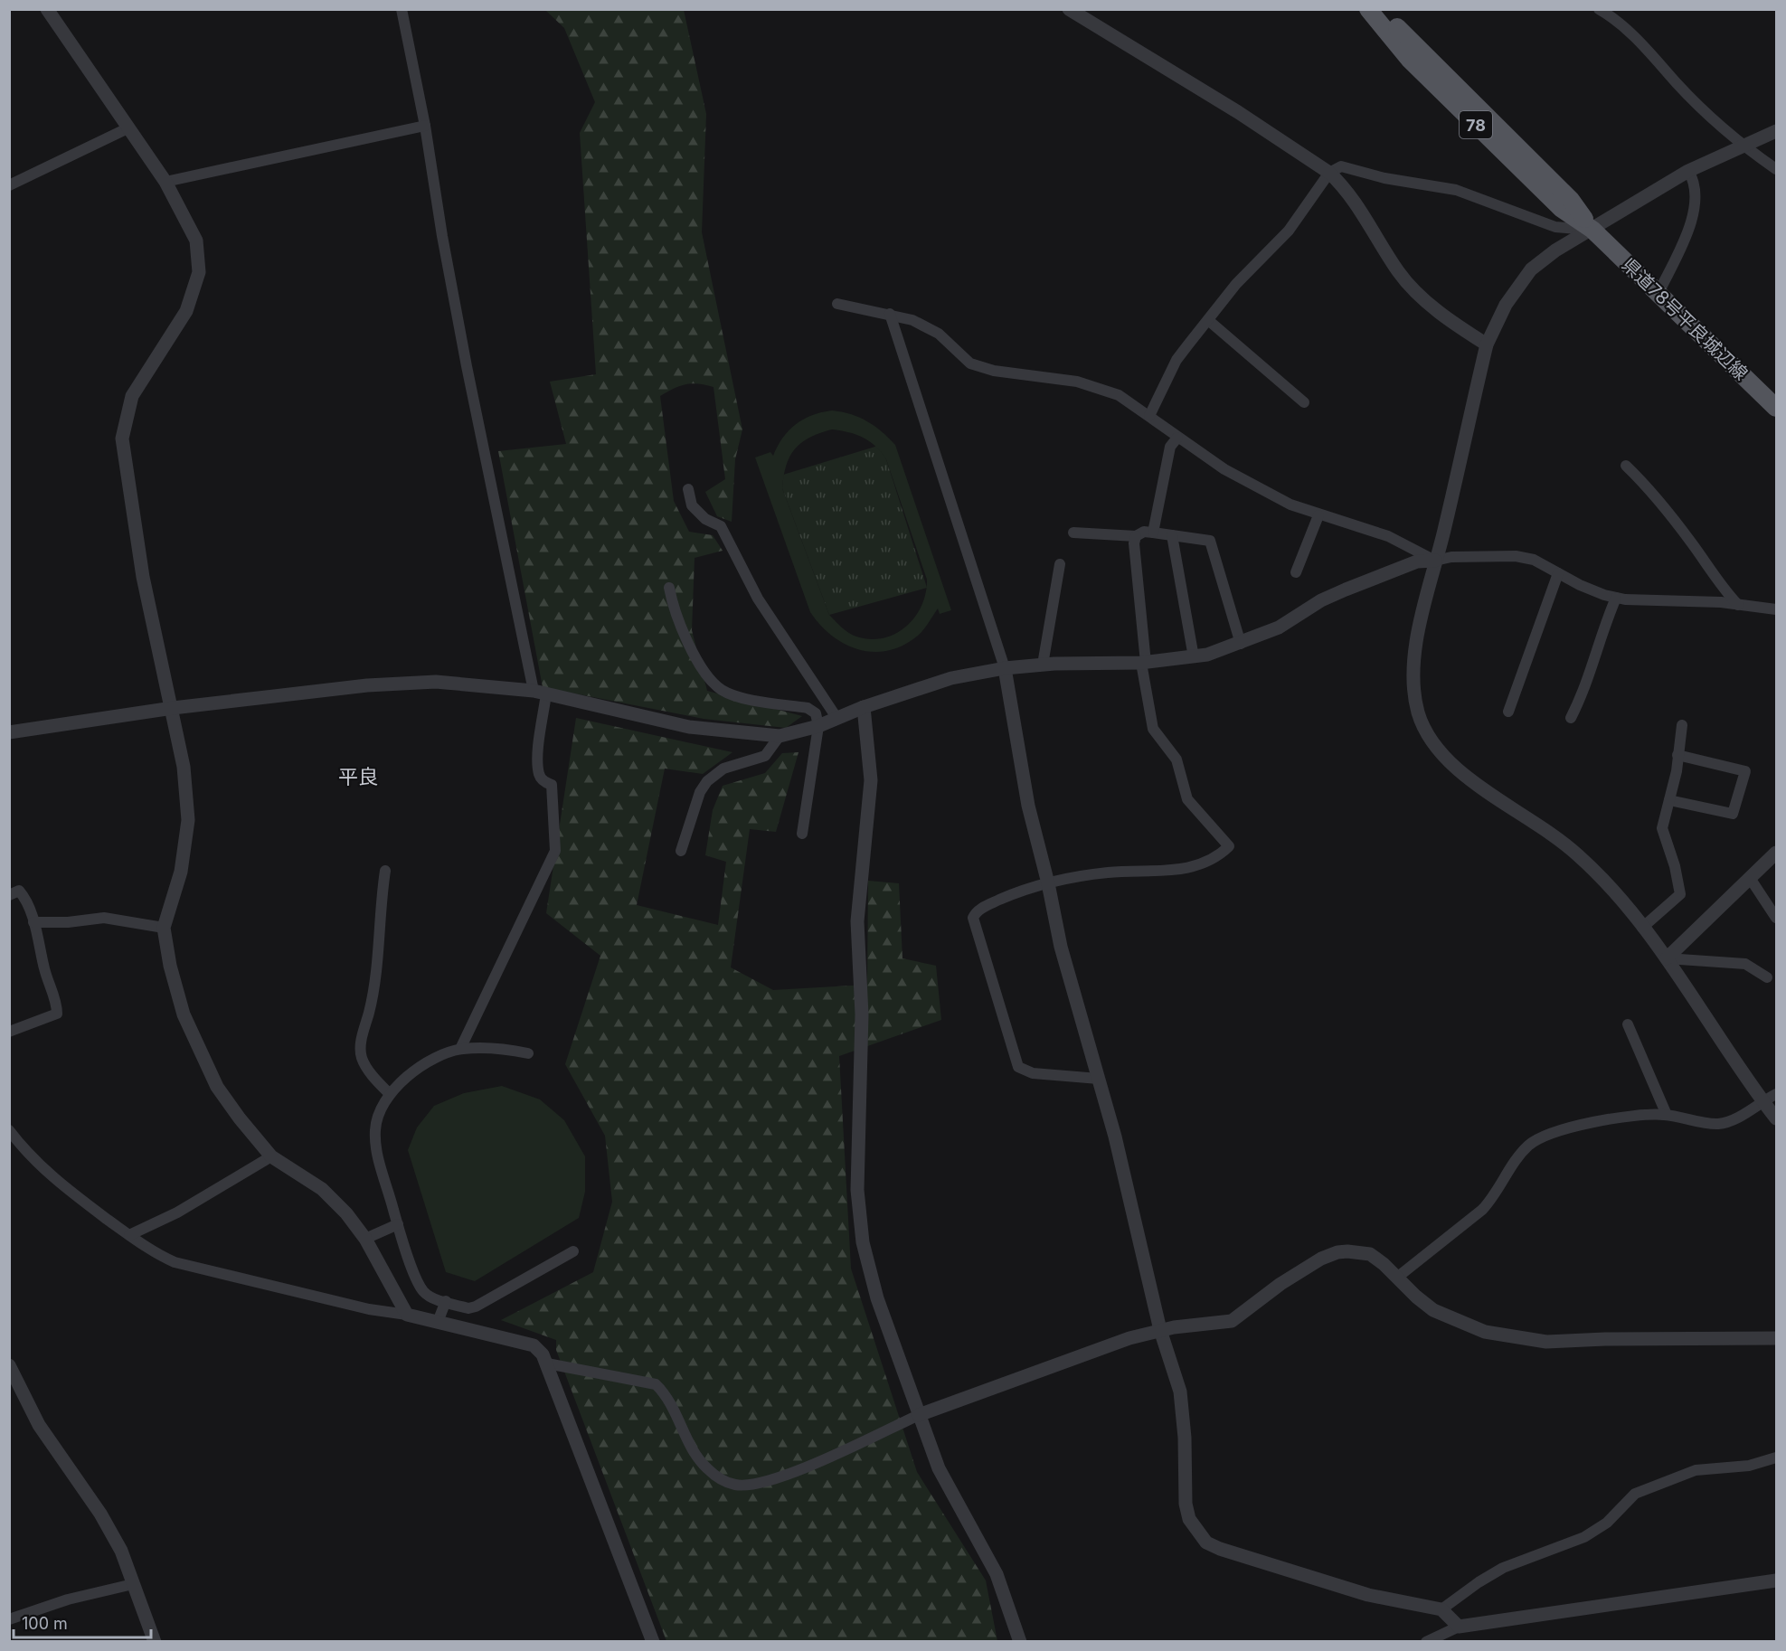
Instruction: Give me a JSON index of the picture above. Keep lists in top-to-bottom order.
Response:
{
  "streets": {
    "main road": ["78", "県道78号平良城辺線"]
  },
  "districts": ["平良"],
  "scale_bar": "100 m"
}
